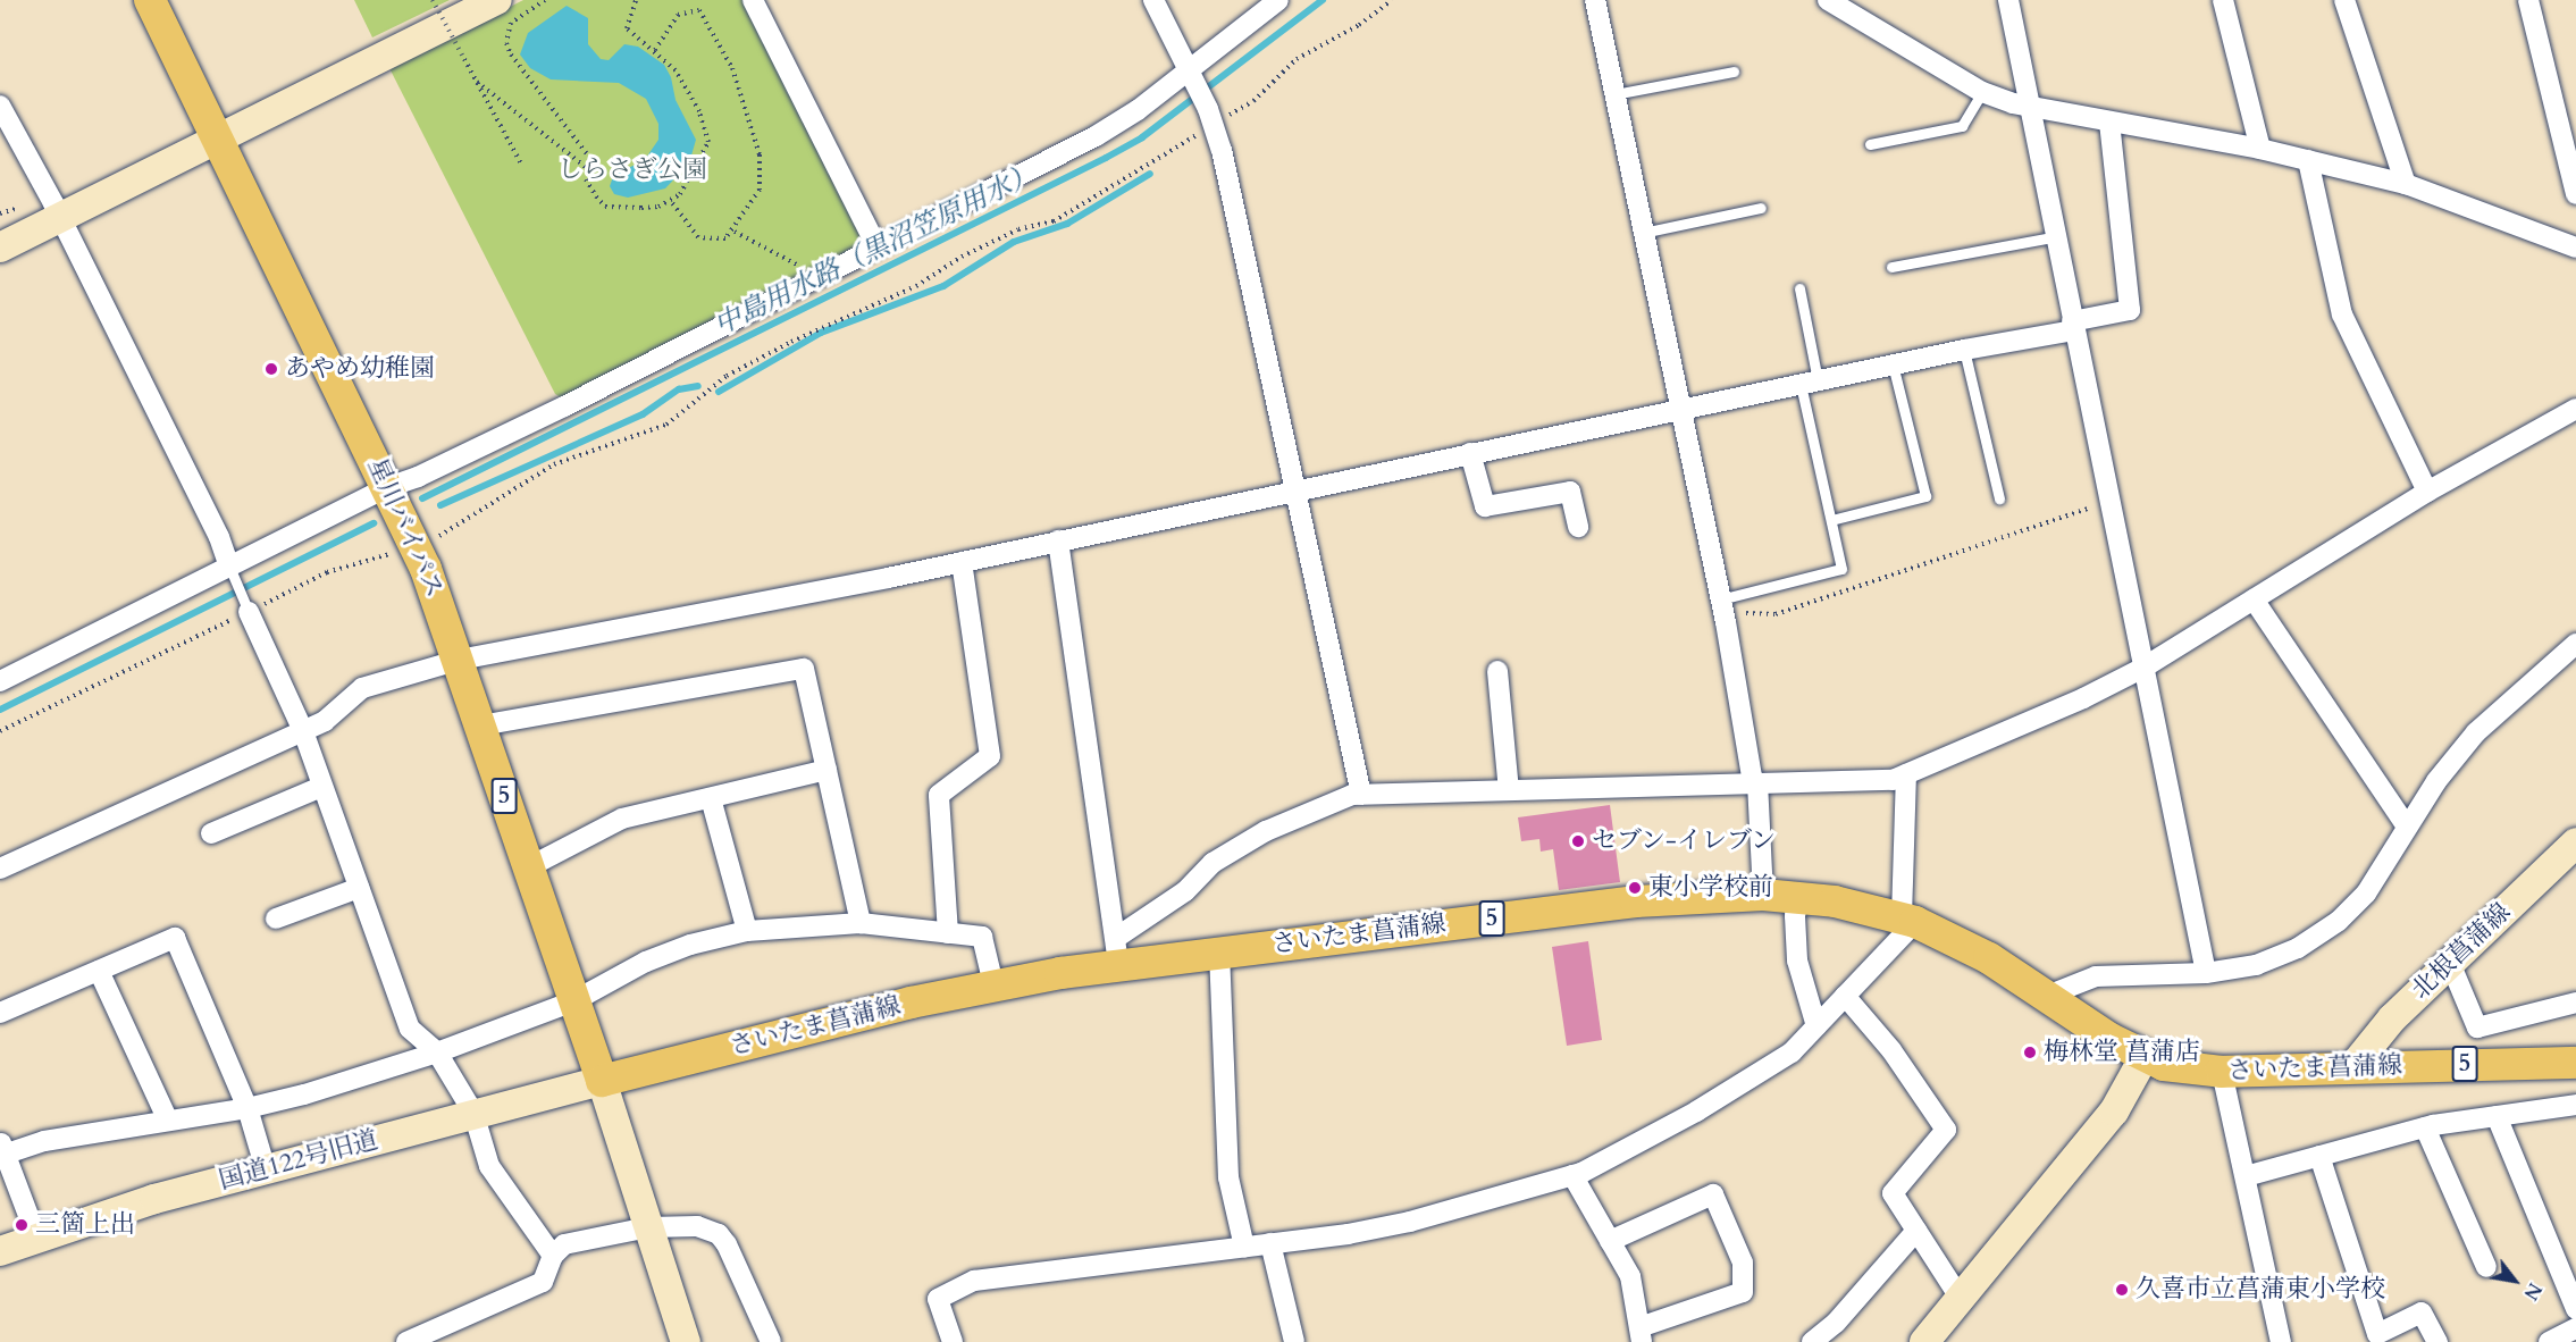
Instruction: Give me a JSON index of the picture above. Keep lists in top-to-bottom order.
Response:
{
  "streets": {
    "main road": ["星川バイパス", "5", "さいたま菖蒲線"],
    "street": ["北根菖蒲線", "国道122号旧道"]
  },
  "crossings": [
    ["星川バイパス", "さいたま菖蒲線"],
    ["星川バイパス", "国道122号旧道"],
    ["さいたま菖蒲線", "北根菖蒲線"],
    ["さいたま菖蒲線", "国道122号旧道"]
  ],
  "water": ["中島用水路（黒沼笠原用水）"],
  "parks": ["しらさぎ公園"],
  "places": [
    "あやめ幼稚園",
    "セブン-イレブン",
    "東小学校前",
    "梅林堂 菖蒲店",
    "三箇上出",
    "久喜市立菖蒲東小学校"
  ],
  "north": "bottom right"
}
